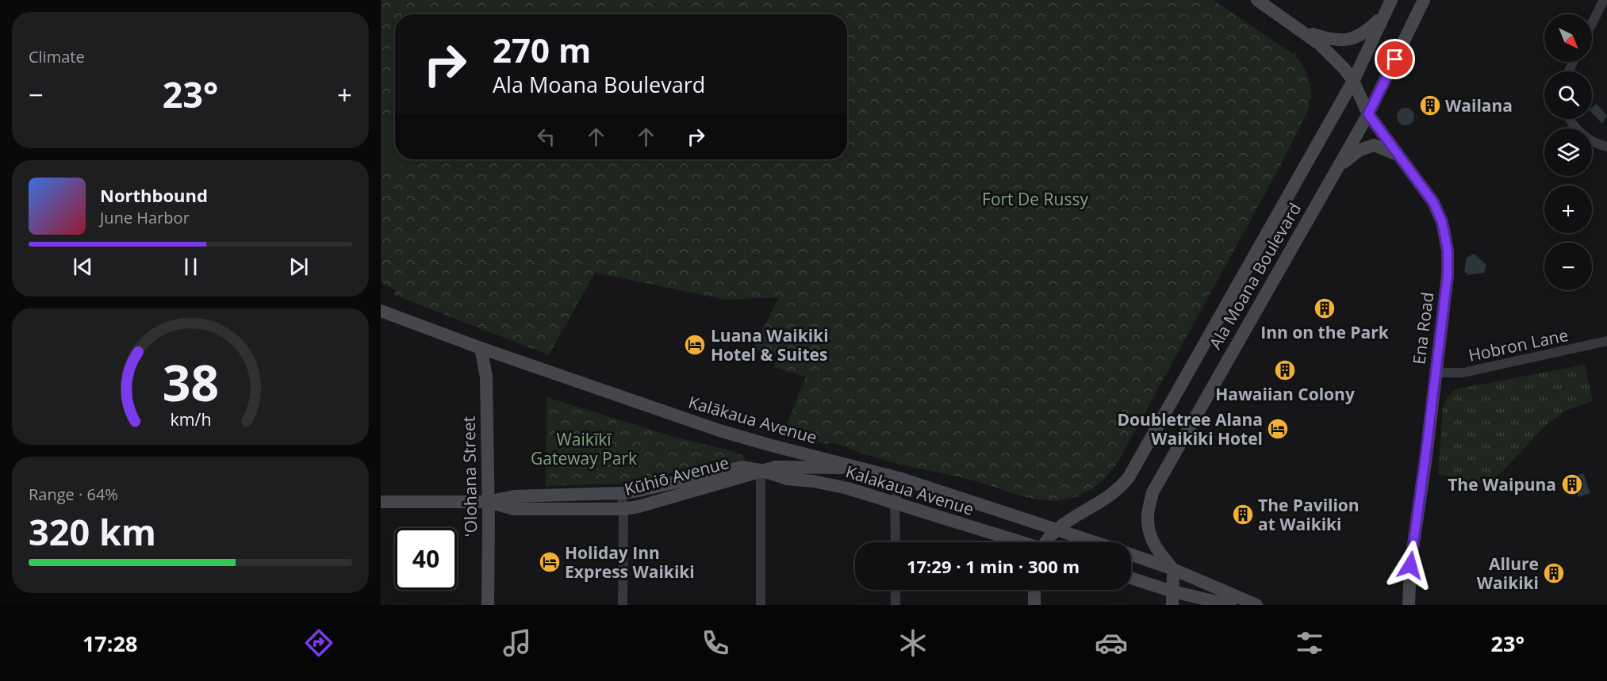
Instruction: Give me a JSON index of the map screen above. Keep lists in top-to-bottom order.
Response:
{
  "streets": {
    "main road": [
      "Ala Moana Boulevard",
      "Ena Road",
      "Kalākaua Avenue",
      "Kūhiō Avenue",
      "ʻOlohana Street",
      "Kalakaua Avenue"
    ],
    "street": ["Hobron Lane"]
  },
  "crossings": [
    ["Ala Moana Boulevard", "Ena Road"],
    ["Ala Moana Boulevard", "Kalākaua Avenue"],
    ["Ena Road", "Hobron Lane"],
    ["Kalākaua Avenue", "Kūhiō Avenue"],
    ["Kalākaua Avenue", "ʻOlohana Street"],
    ["Kūhiō Avenue", "ʻOlohana Street"],
    ["Kūhiō Avenue", "Kalakaua Avenue"]
  ],
  "parks": ["Fort De Russy", "Waikīkī Gateway Park"],
  "places": {
    "building": [
      "Wailana",
      "Inn on the Park",
      "Hawaiian Colony",
      "The Waipuna",
      "The Pavilion at Waikiki",
      "Allure Waikiki"
    ],
    "hotel": ["Luana Waikiki Hotel & Suites", "Doubletree Alana Waikiki Hotel", "Holiday Inn Express Waikiki"]
  },
  "north": "bottom right",
  "page": {
    "tile": [
      "Climate",
      ["Range · 64%", "320 km"]
    ],
    "map_buttons": ["+", "−"],
    "turn": ["270 m", "Ala Moana Boulevard"],
    "heat": ["−", "23°", "+"],
    "song": ["Northbound", "June Harbor"],
    "limit": "40",
    "trip": "17:29 · 1 min · 300 m",
    "tabs": ["17:28", "23°"],
    "gauge": ["38", "km/h"]
  }
}
